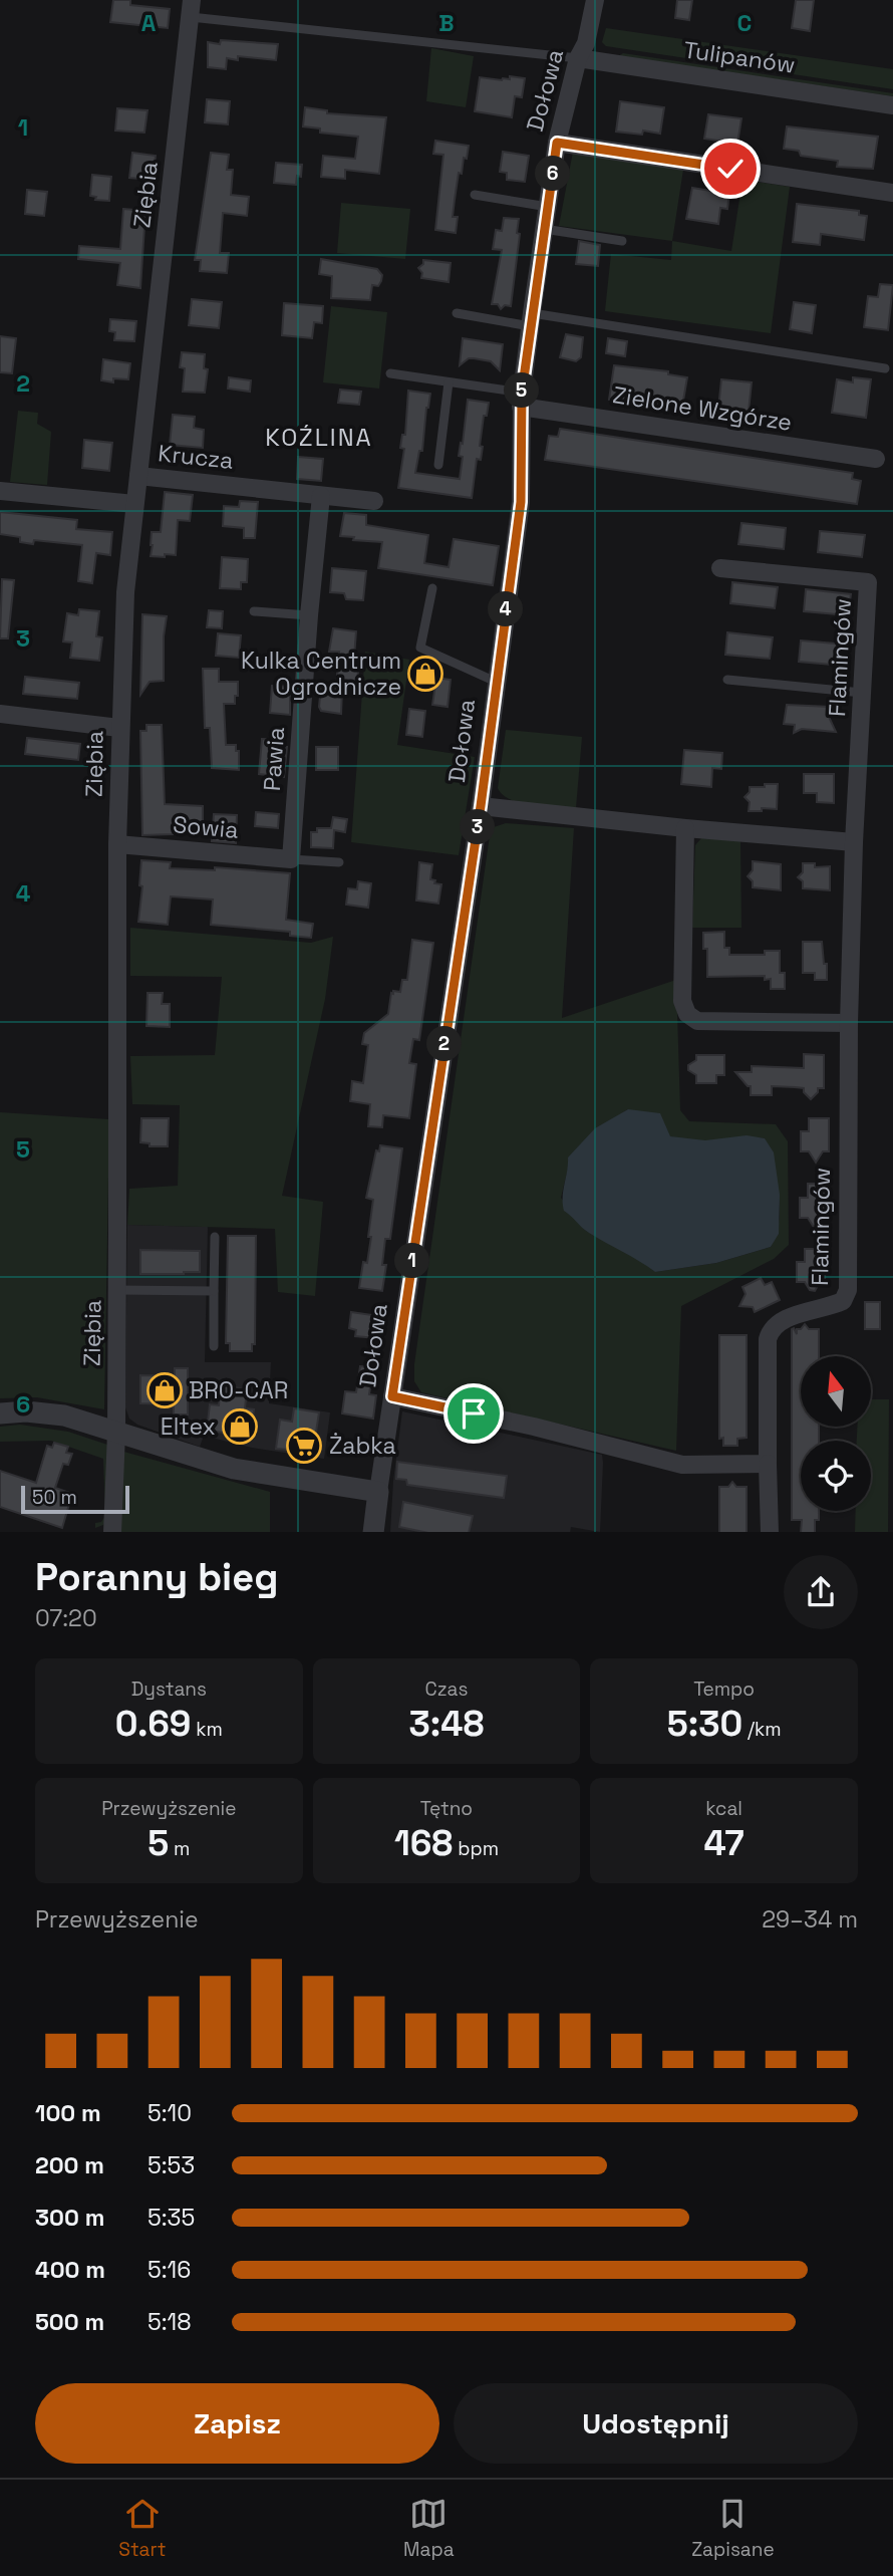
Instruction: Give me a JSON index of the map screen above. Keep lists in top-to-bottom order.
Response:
{
  "streets": {
    "street": [
      "Tulipanów",
      "Dołowa",
      "Ziębia",
      "Zielone Wzgórze",
      "Krucza",
      "Flamingów",
      "Pawia",
      "Sowia"
    ]
  },
  "crossings": [
    ["Tulipanów", "Dołowa"],
    ["Dołowa", "Zielone Wzgórze"],
    ["Ziębia", "Krucza"],
    ["Ziębia", "Sowia"],
    ["Krucza", "Pawia"],
    ["Pawia", "Sowia"]
  ],
  "districts": ["KOŹLINA"],
  "places": {
    "shop": ["Kulka Centrum Ogrodnicze", "BRO-CAR", "Eltex"],
    "supermarket": ["Żabka"]
  },
  "scale_bar": "50 m",
  "north": "top",
  "page": {
    "pins": [
      "6",
      "5",
      "4",
      "3",
      "2",
      "1"
    ],
    "scale": "50 m",
    "heading": ["Poranny bieg", "07:20"],
    "stats": [
      ["Dystans", "0.69 km"],
      ["Czas", "3:48"],
      ["Tempo", "5:30 /km"],
      ["Przewyższenie", "5 m"],
      ["Tętno", "168 bpm"],
      ["kcal", "47"]
    ],
    "chart": ["Przewyższenie", "29–34 m"],
    "list": [
      {
        "name": "100 m",
        "note": "5:10"
      },
      {
        "name": "200 m",
        "note": "5:53"
      },
      {
        "name": "300 m",
        "note": "5:35"
      },
      {
        "name": "400 m",
        "note": "5:16"
      },
      {
        "name": "500 m",
        "note": "5:18"
      }
    ],
    "buttons": ["Zapisz", "Udostępnij"],
    "tabs": ["Start", "Mapa", "Zapisane"]
  },
  "grid": {
    "columns": ["A", "B", "C"],
    "rows": [
      "1",
      "2",
      "3",
      "4",
      "5",
      "6"
    ]
  }
}
